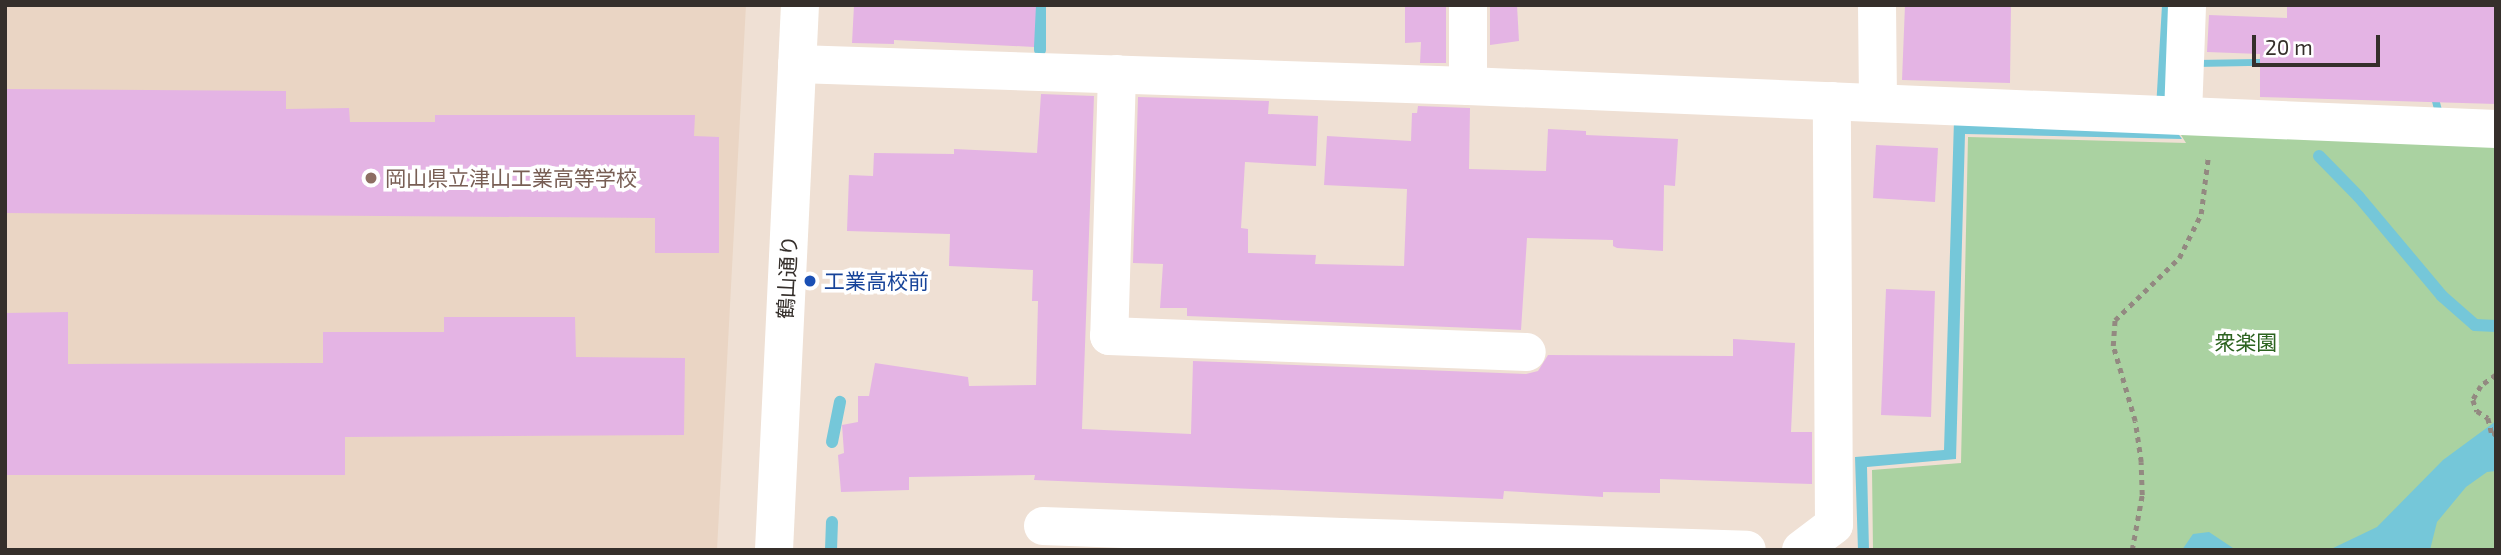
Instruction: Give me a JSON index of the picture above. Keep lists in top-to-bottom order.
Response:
{
  "streets": {
    "street": ["鶴山通り"]
  },
  "parks": ["衆楽園"],
  "places": ["岡山県立津山工業高等学校", "工業高校前"],
  "scale_bar": "20 m"
}
